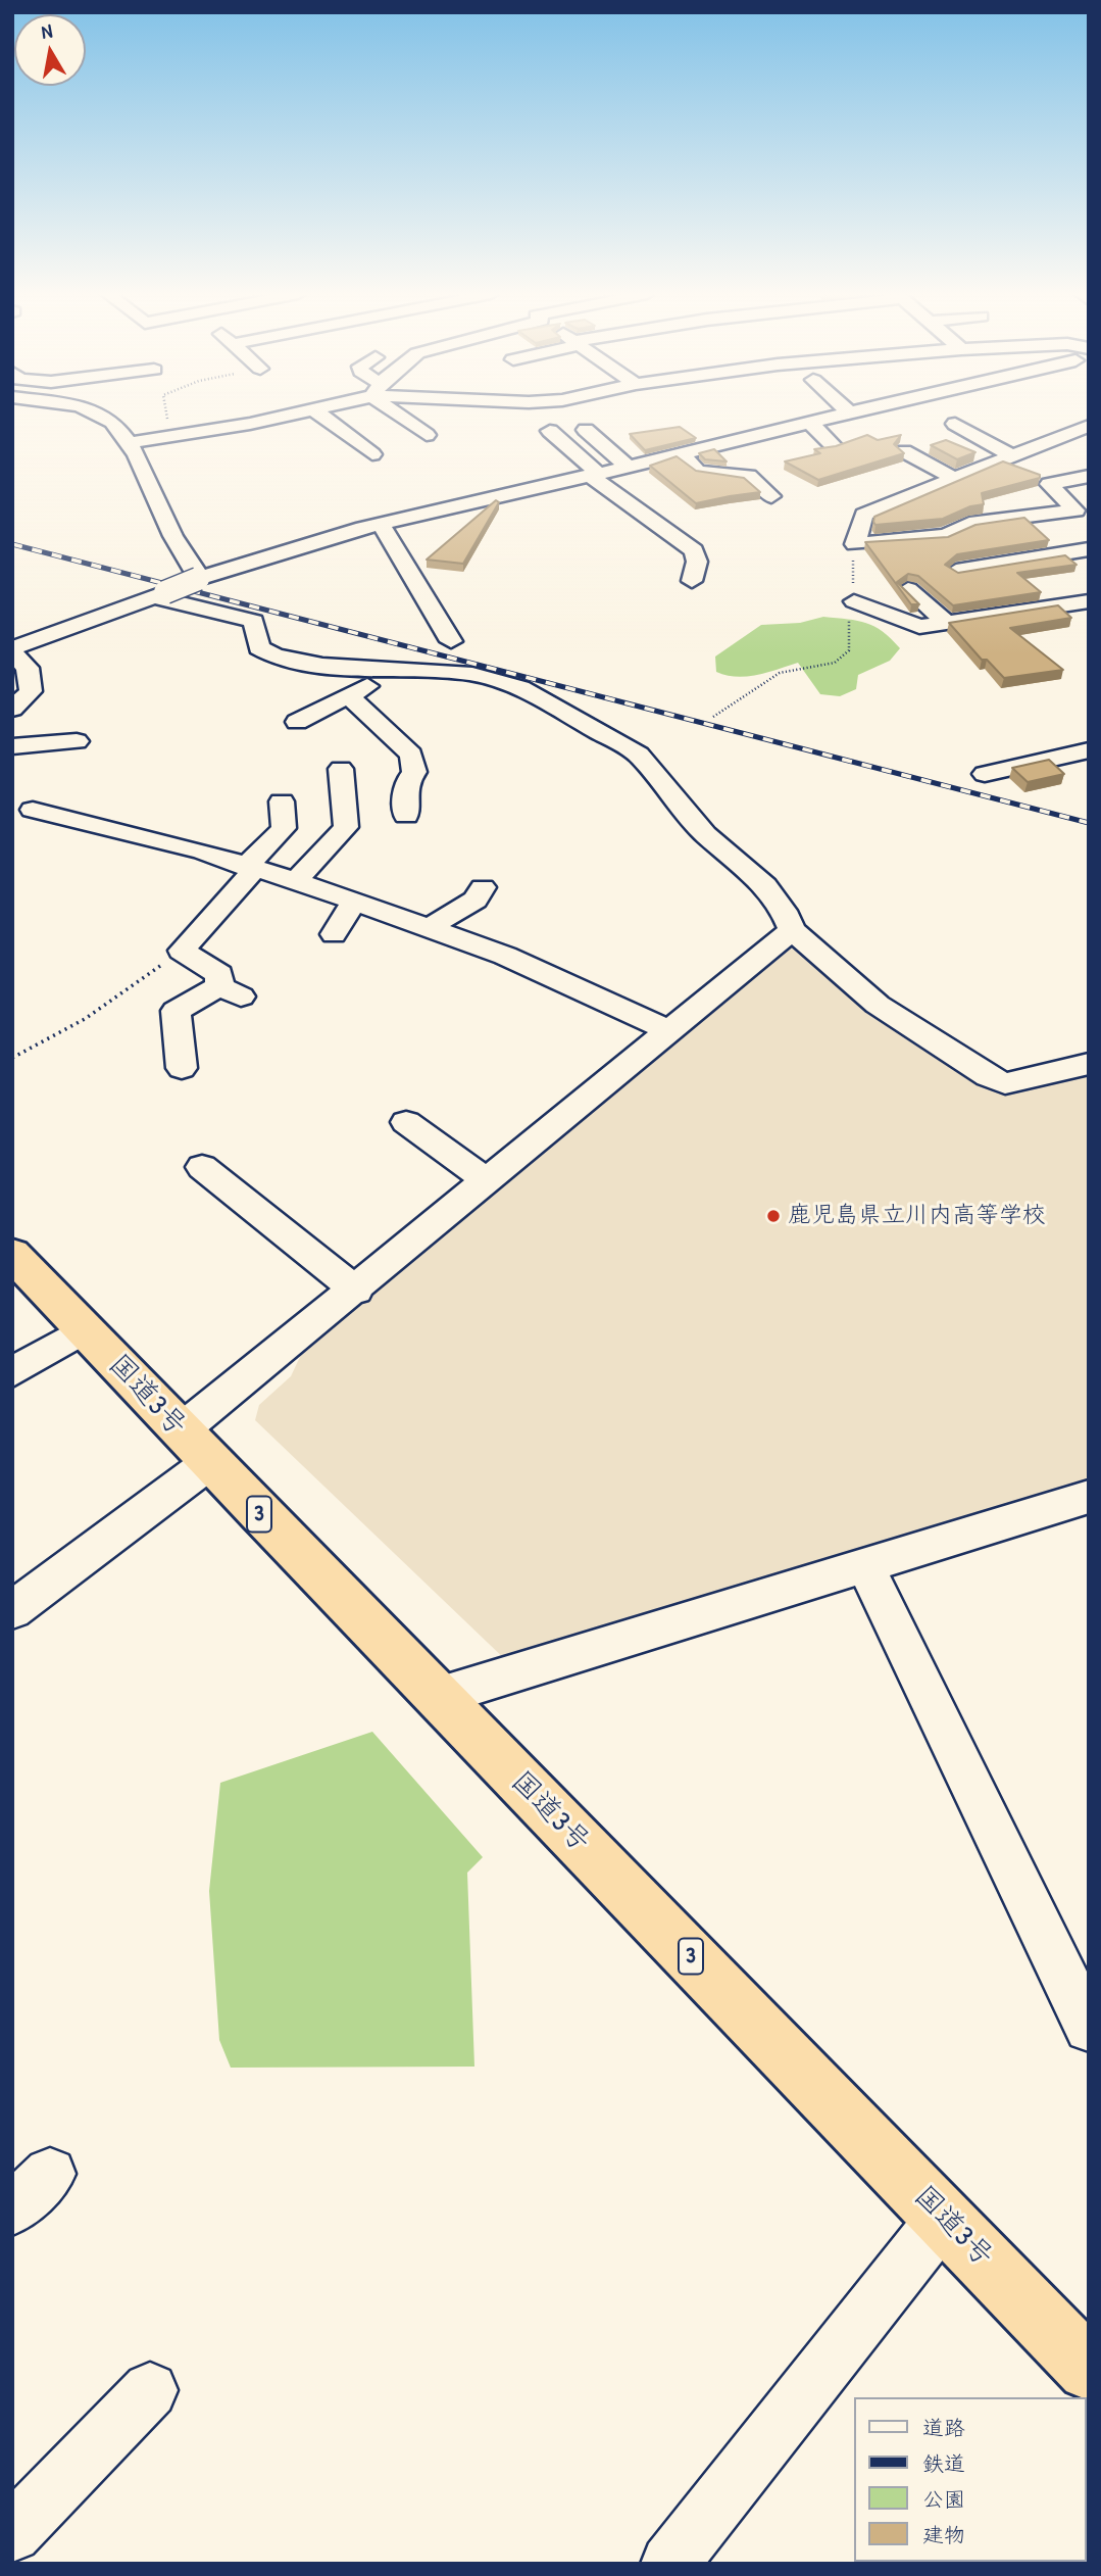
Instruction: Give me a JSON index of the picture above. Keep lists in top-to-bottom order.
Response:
{
  "streets": {
    "highway": ["国道3号", "3"]
  },
  "places": ["鹿児島県立川内高等学校"],
  "legend": [
    "道路",
    "鉄道",
    "公園",
    "建物"
  ],
  "north": "top"
}
